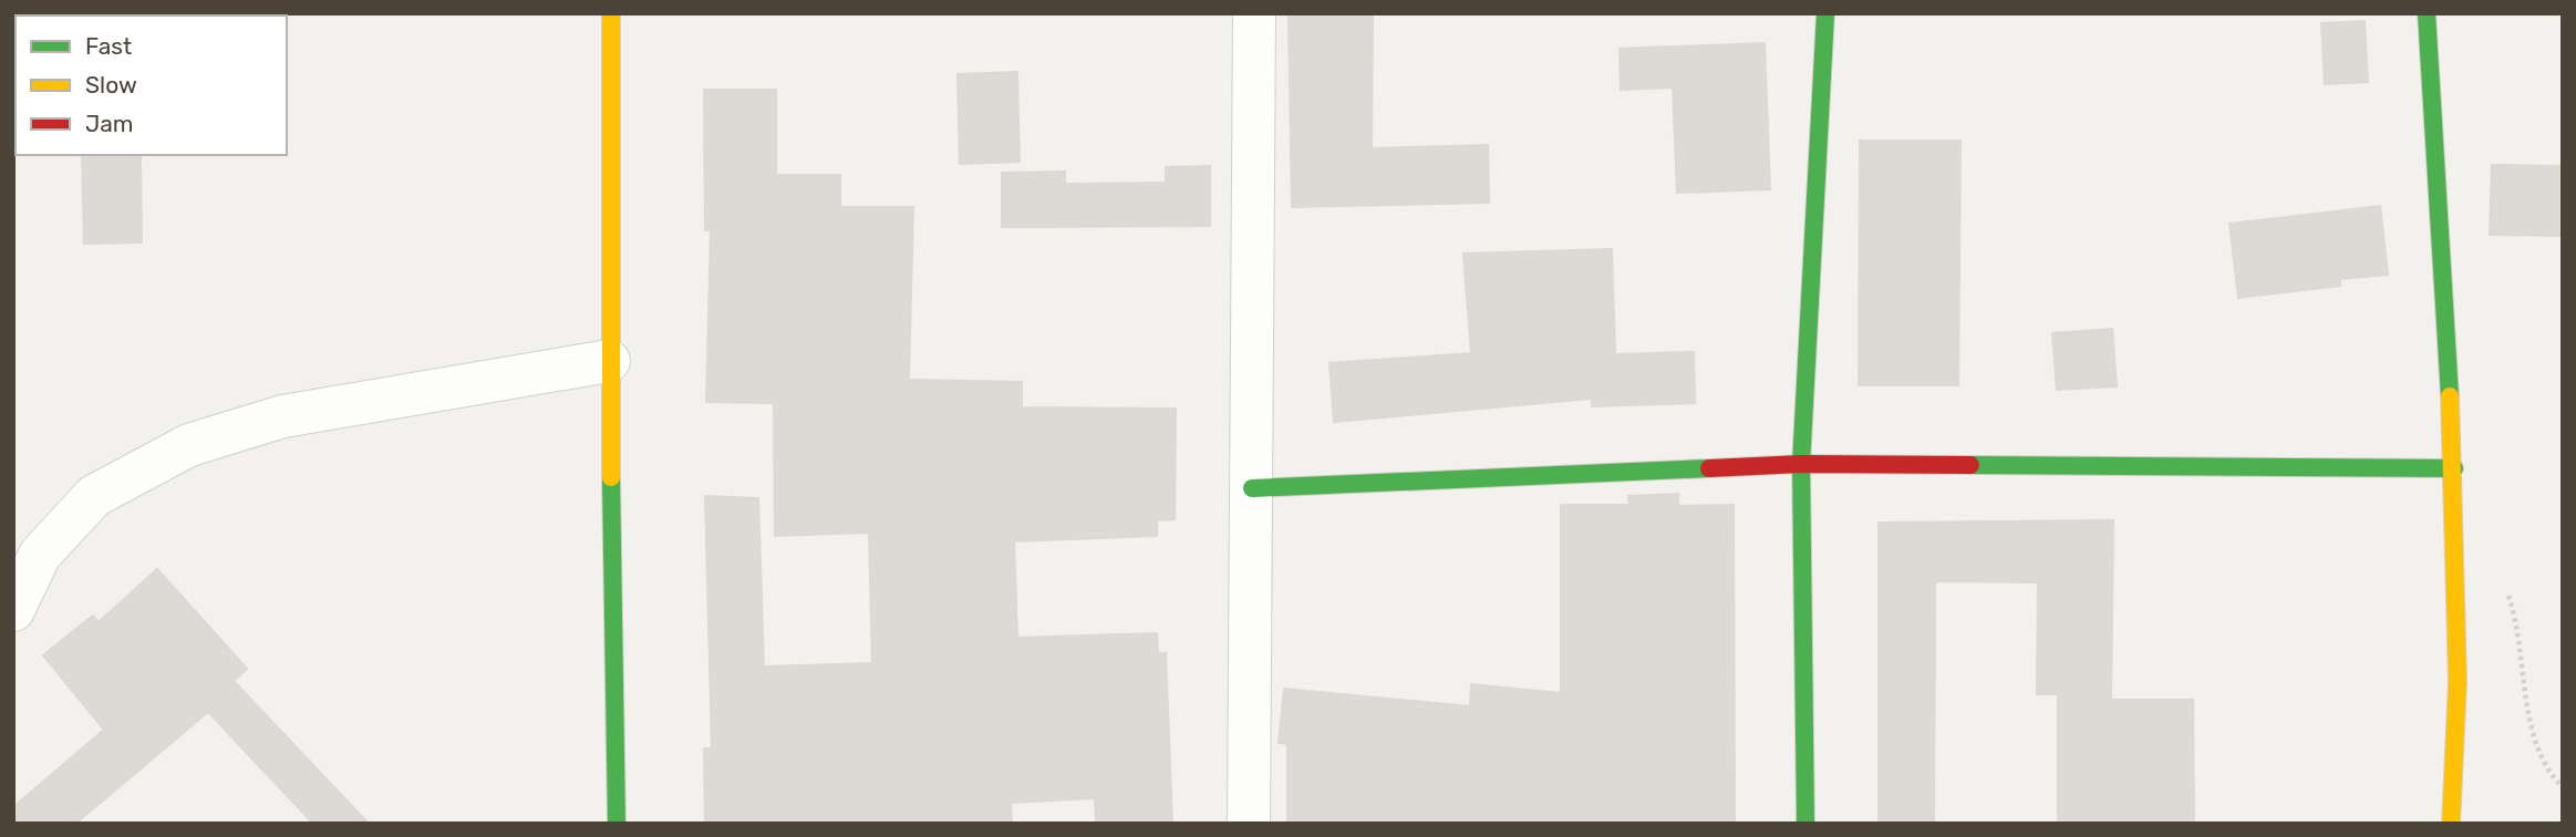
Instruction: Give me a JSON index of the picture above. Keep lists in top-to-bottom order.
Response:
{
  "legend": ["Fast", "Slow", "Jam"]
}
